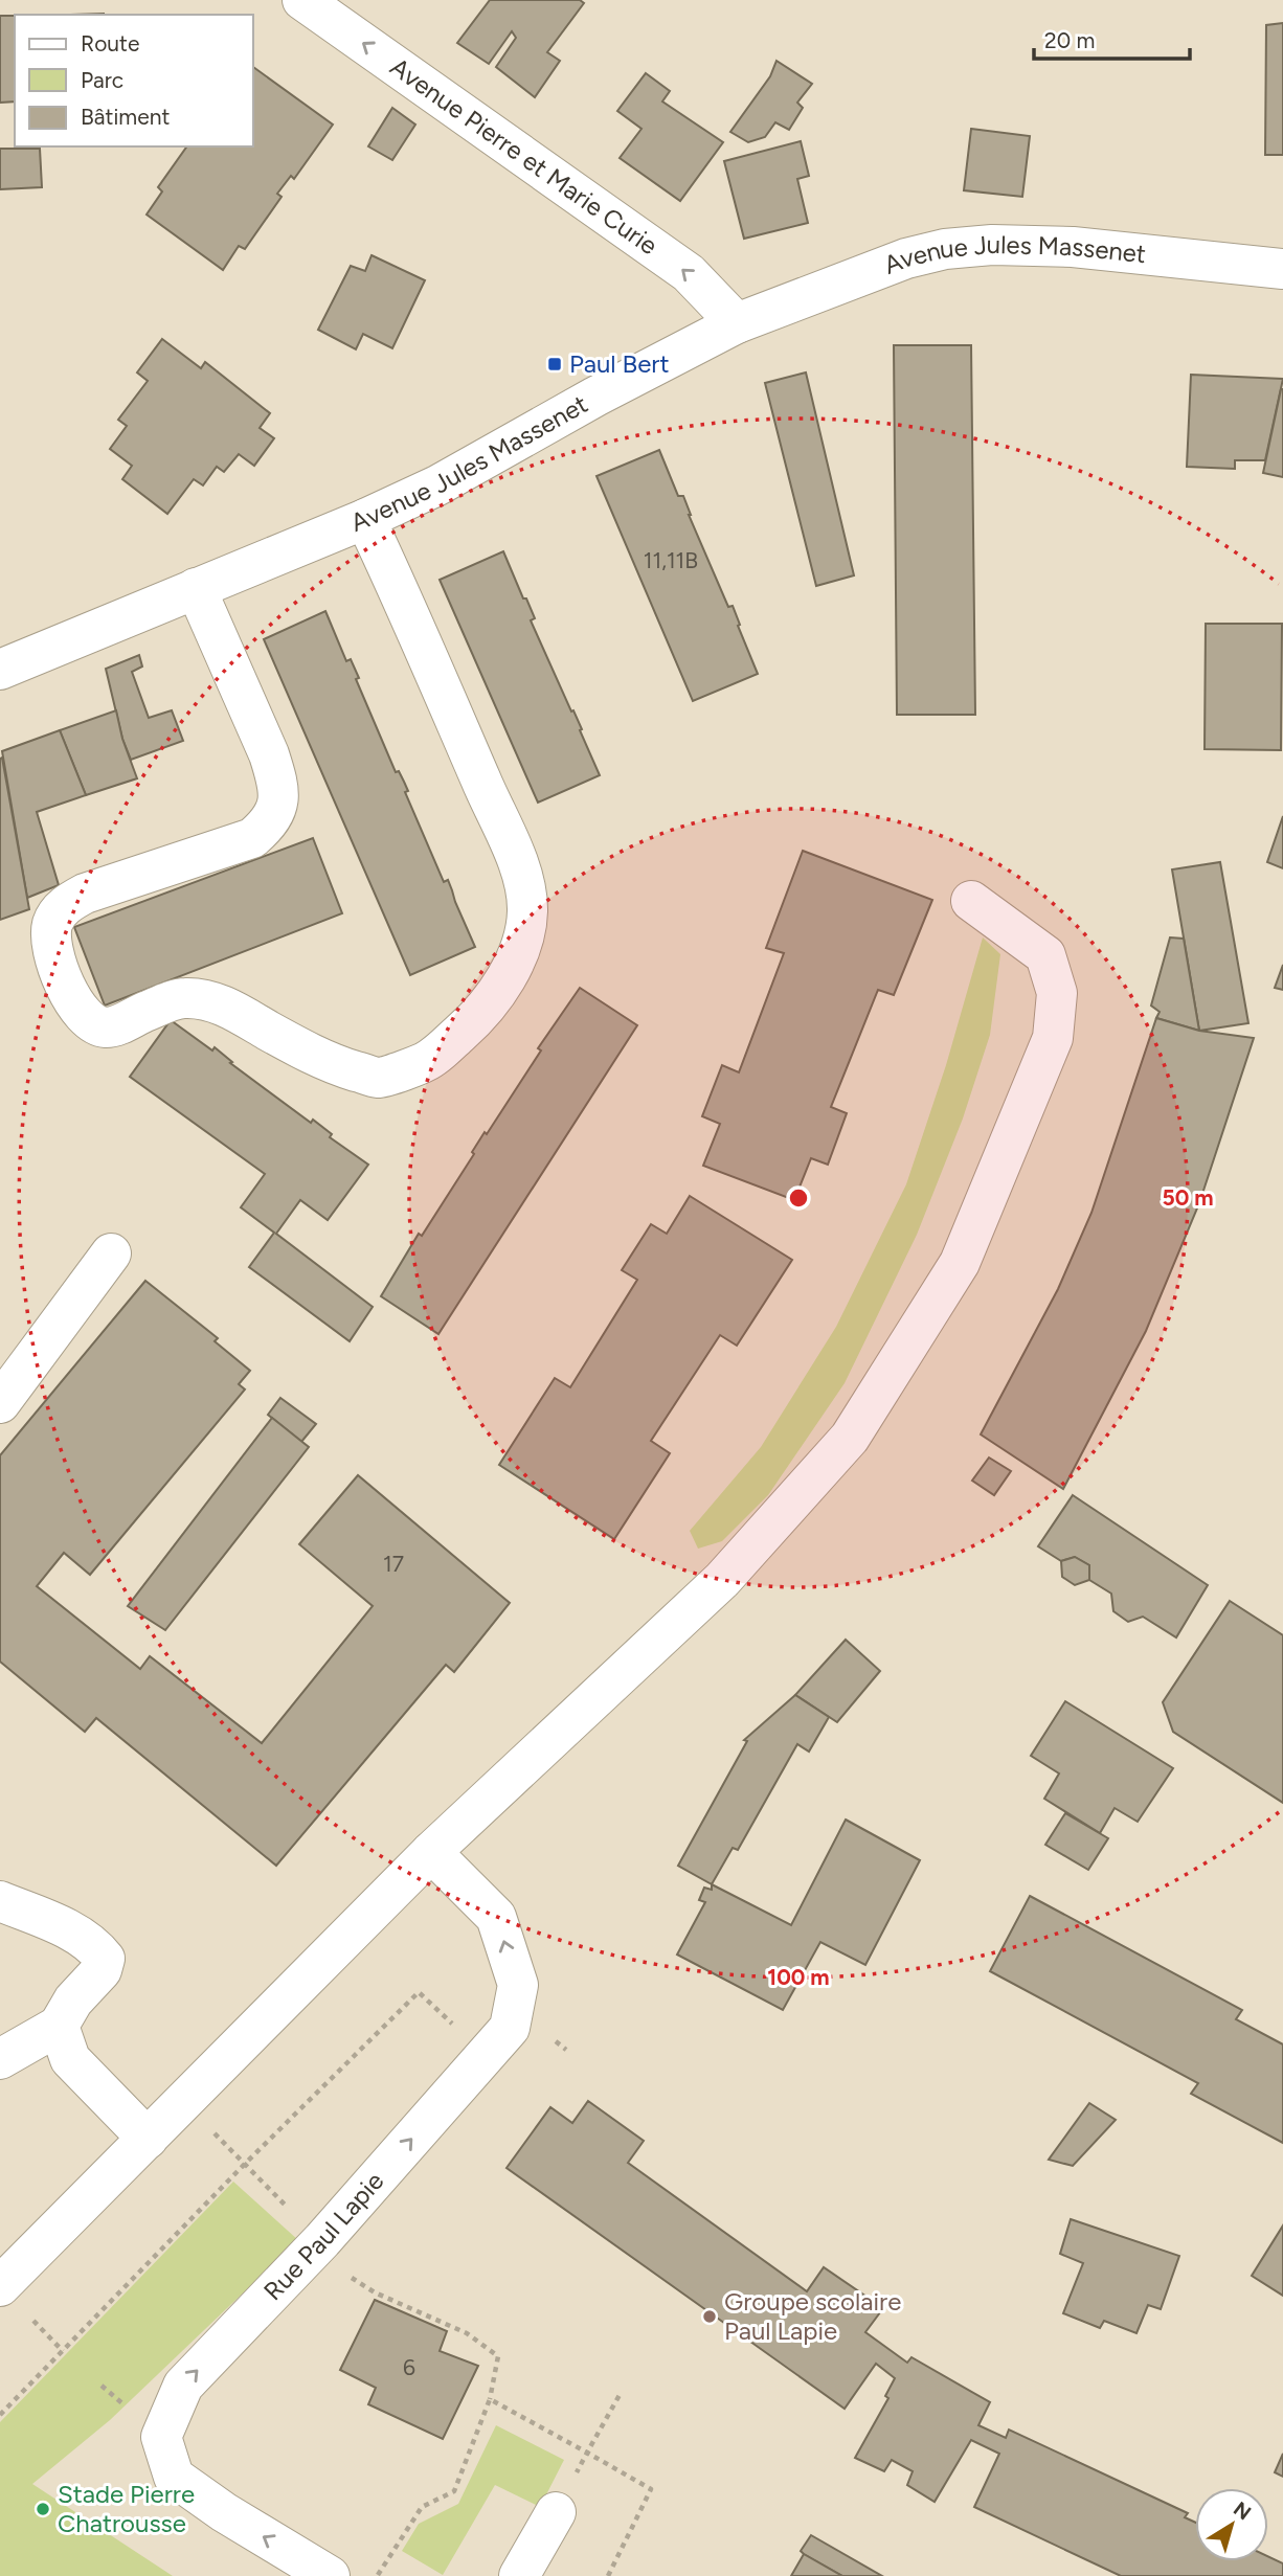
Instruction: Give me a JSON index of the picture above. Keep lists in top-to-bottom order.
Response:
{
  "streets": {
    "street": ["Avenue Pierre et Marie Curie", "Avenue Jules Massenet", "Rue Paul Lapie"]
  },
  "crossings": [
    ["Avenue Pierre et Marie Curie", "Avenue Jules Massenet"]
  ],
  "one_way": ["Avenue Pierre et Marie Curie"],
  "places": {
    "transit": ["Paul Bert"],
    "other": ["Groupe scolaire Paul Lapie", "Stade Pierre Chatrousse"]
  },
  "house_numbers": ["11,11B", "17", "6"],
  "legend": ["Route", "Parc", "Bâtiment"],
  "scale_bar": "20 m",
  "north": "top right",
  "rings": ["50 m", "100 m"]
}
